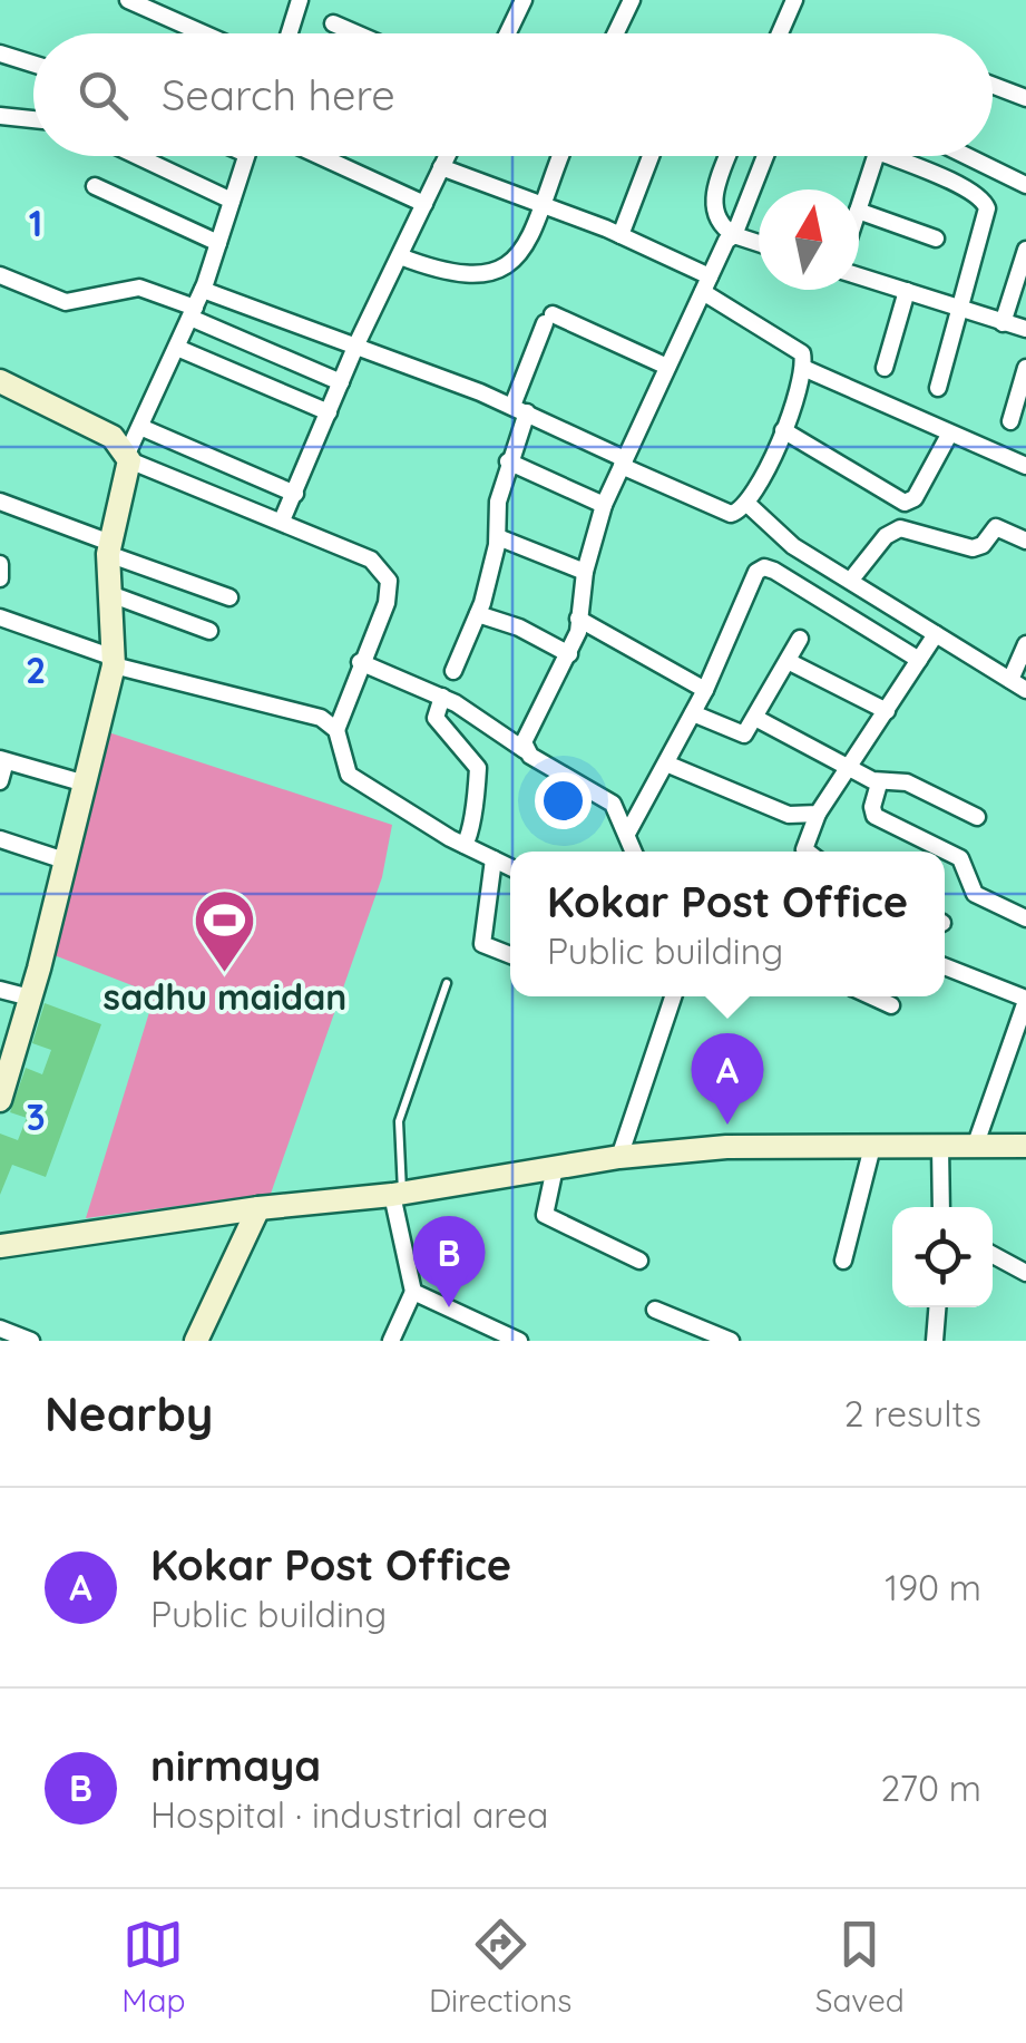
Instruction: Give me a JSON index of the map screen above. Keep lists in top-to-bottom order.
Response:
{
  "places": {
    "sports": ["sadhu maidan"]
  },
  "north": "top",
  "page": {
    "search": "Search here",
    "popup": ["Kokar Post Office", "Public building"],
    "pins": ["A", "B"],
    "heading": ["Nearby", "2 results"],
    "list": [
      {
        "mark": "A",
        "name": "Kokar Post Office",
        "note": "Public building",
        "value": "190 m"
      },
      {
        "mark": "B",
        "name": "nirmaya",
        "note": "Hospital · industrial area",
        "value": "270 m"
      }
    ],
    "nav": ["Map", "Directions", "Saved"]
  },
  "grid": {
    "rows": ["1", "2", "3"]
  }
}
